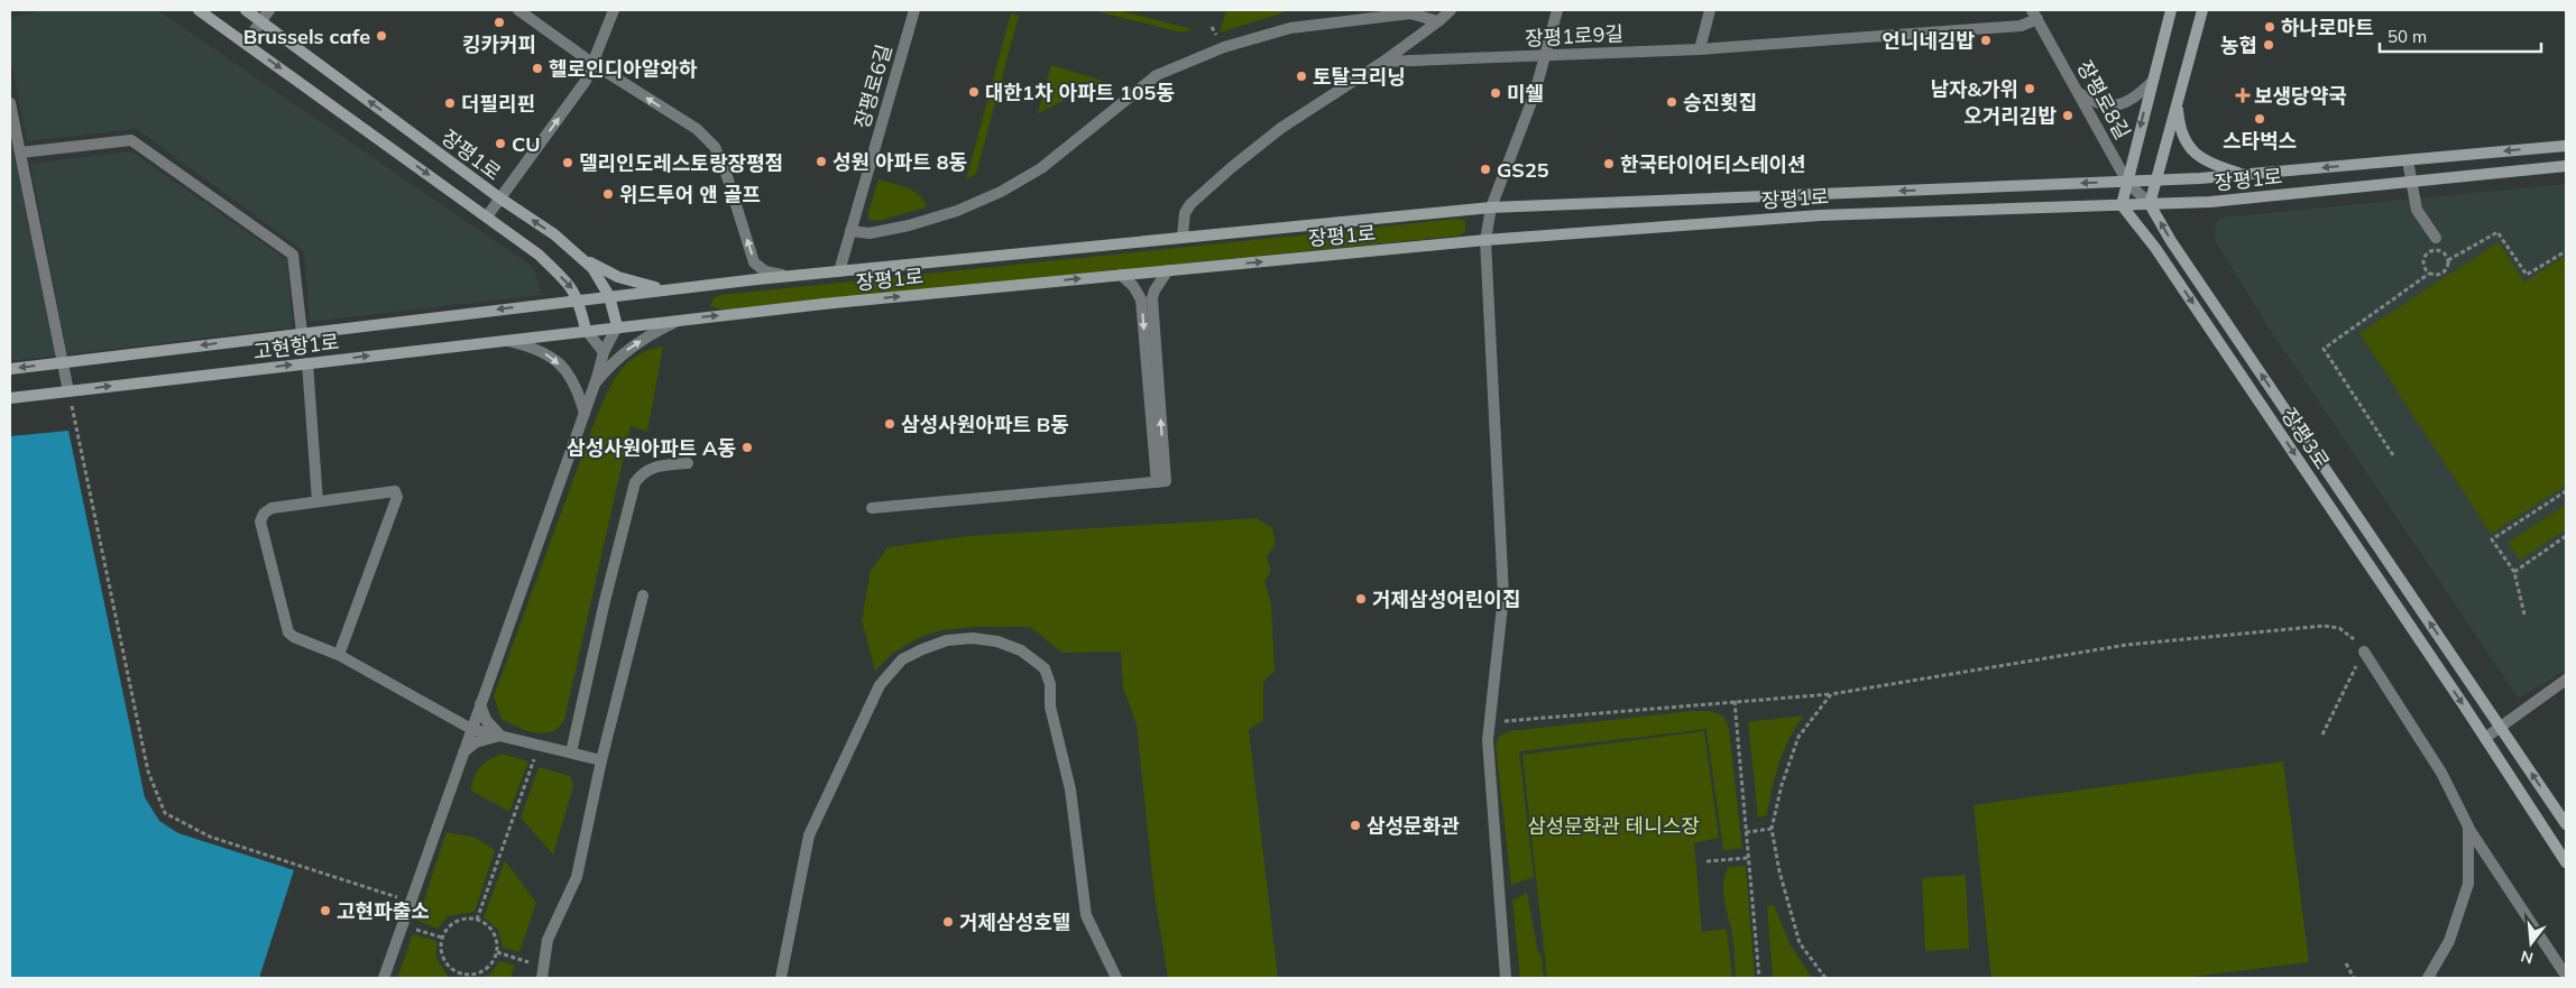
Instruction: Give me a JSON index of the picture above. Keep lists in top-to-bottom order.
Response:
{
  "streets": {
    "street": [
      "장평1로9길",
      "장평로6길",
      "장평로8길",
      "장평1로",
      "고현항1로",
      "장평3로"
    ]
  },
  "crossings": [
    ["장평1로9길", "장평로8길"],
    ["장평로6길", "장평1로"],
    ["장평로8길", "장평1로"],
    ["장평로8길", "장평3로"],
    ["장평1로", "고현항1로"],
    ["장평1로", "장평3로"]
  ],
  "parks": ["삼성문화관 테니스장"],
  "places": {
    "other": [
      "킹카커피",
      "하나로마트",
      "Brussels cafe",
      "언니네김밥",
      "농협",
      "헬로인디아알와하",
      "토탈크리닝",
      "남자&가위",
      "대한1차 아파트 105동",
      "미쉘",
      "승진횟집",
      "더필리핀",
      "오거리김밥",
      "스타벅스",
      "CU",
      "성원 아파트 8동",
      "델리인도레스토랑장평점",
      "한국타이어티스테이션",
      "GS25",
      "위드투어 앤 골프",
      "삼성사원아파트 B동",
      "삼성사원아파트 A동",
      "거제삼성어린이집",
      "삼성문화관",
      "고현파출소",
      "거제삼성호텔"
    ],
    "health": ["보생당약국"]
  },
  "scale_bar": "50 m",
  "north": "bottom"
}
